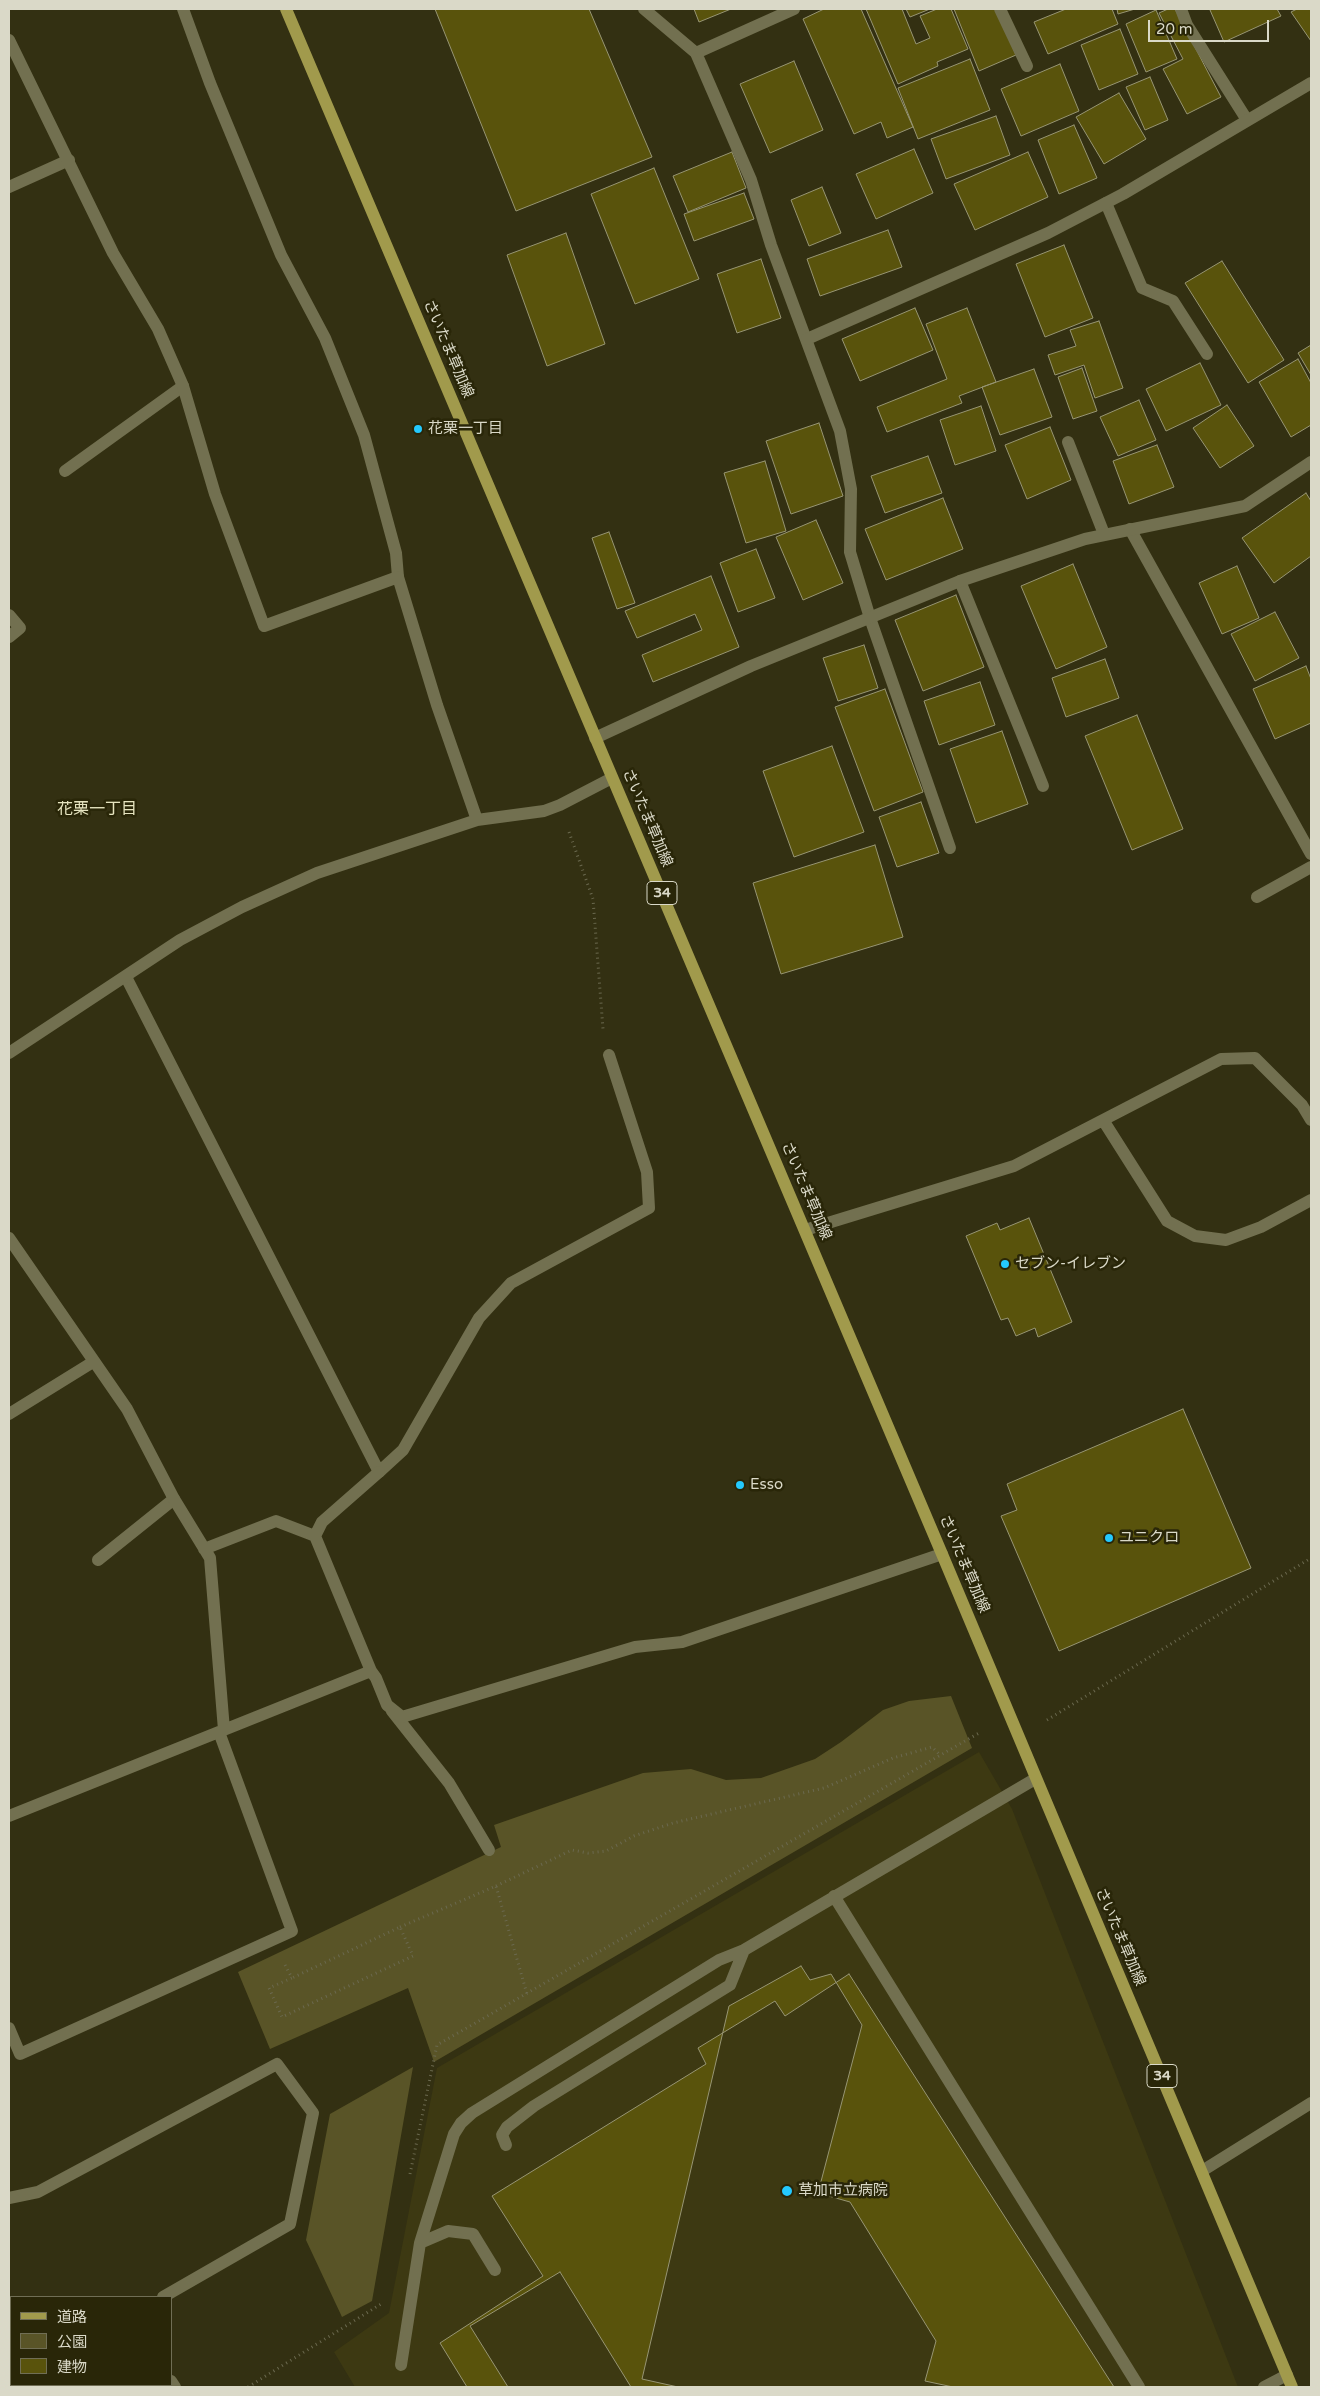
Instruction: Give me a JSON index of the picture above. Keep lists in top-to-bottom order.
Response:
{
  "streets": {
    "main road": ["さいたま草加線", "34"]
  },
  "districts": ["花栗一丁目"],
  "places": [
    "花栗一丁目",
    "セブン-イレブン",
    "Esso",
    "ユニクロ",
    "草加市立病院"
  ],
  "legend": ["道路", "公園", "建物"],
  "scale_bar": "20 m"
}
